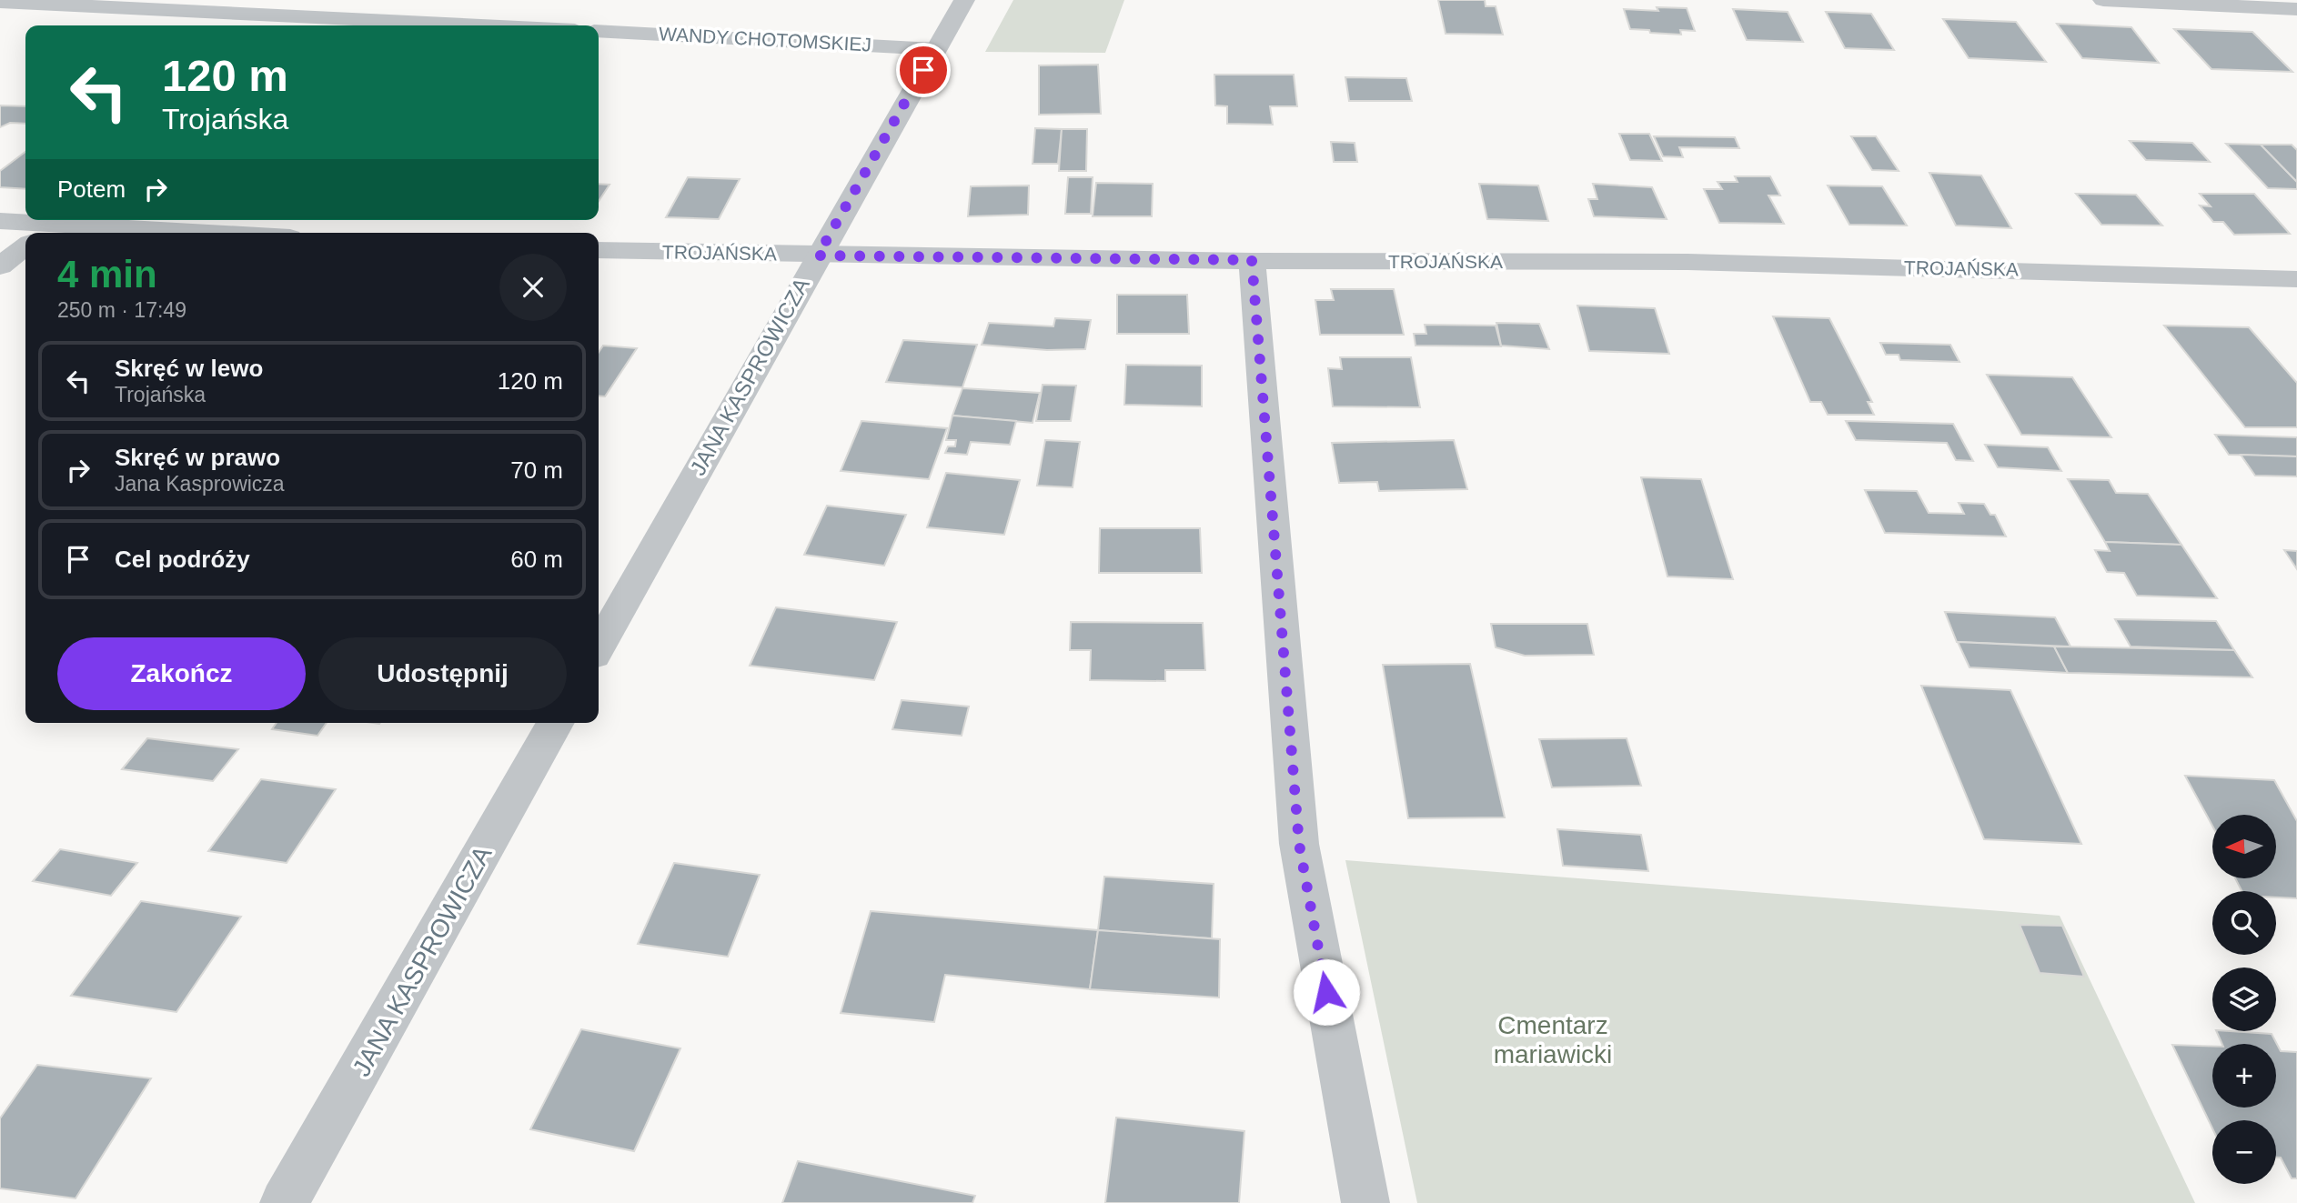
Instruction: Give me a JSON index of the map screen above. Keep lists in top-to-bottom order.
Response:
{
  "streets": {
    "street": ["WANDY CHOTOMSKIEJ", "TROJAŃSKA", "JANA KASPROWICZA"]
  },
  "crossings": [
    ["WANDY CHOTOMSKIEJ", "JANA KASPROWICZA"],
    ["TROJAŃSKA", "JANA KASPROWICZA"]
  ],
  "parks": ["Cmentarz mariawicki"],
  "north": "left",
  "page": {
    "turn": ["120 m", "Trojańska"],
    "then": "Potem",
    "heading": ["4 min", "250 m · 17:49"],
    "list": [
      {
        "name": "Skręć w lewo",
        "note": "Trojańska",
        "value": "120 m"
      },
      {
        "name": "Skręć w prawo",
        "note": "Jana Kasprowicza",
        "value": "70 m"
      },
      {
        "name": "Cel podróży",
        "value": "60 m"
      }
    ],
    "buttons": ["Zakończ", "Udostępnij"],
    "map_buttons": ["+", "−"]
  }
}
